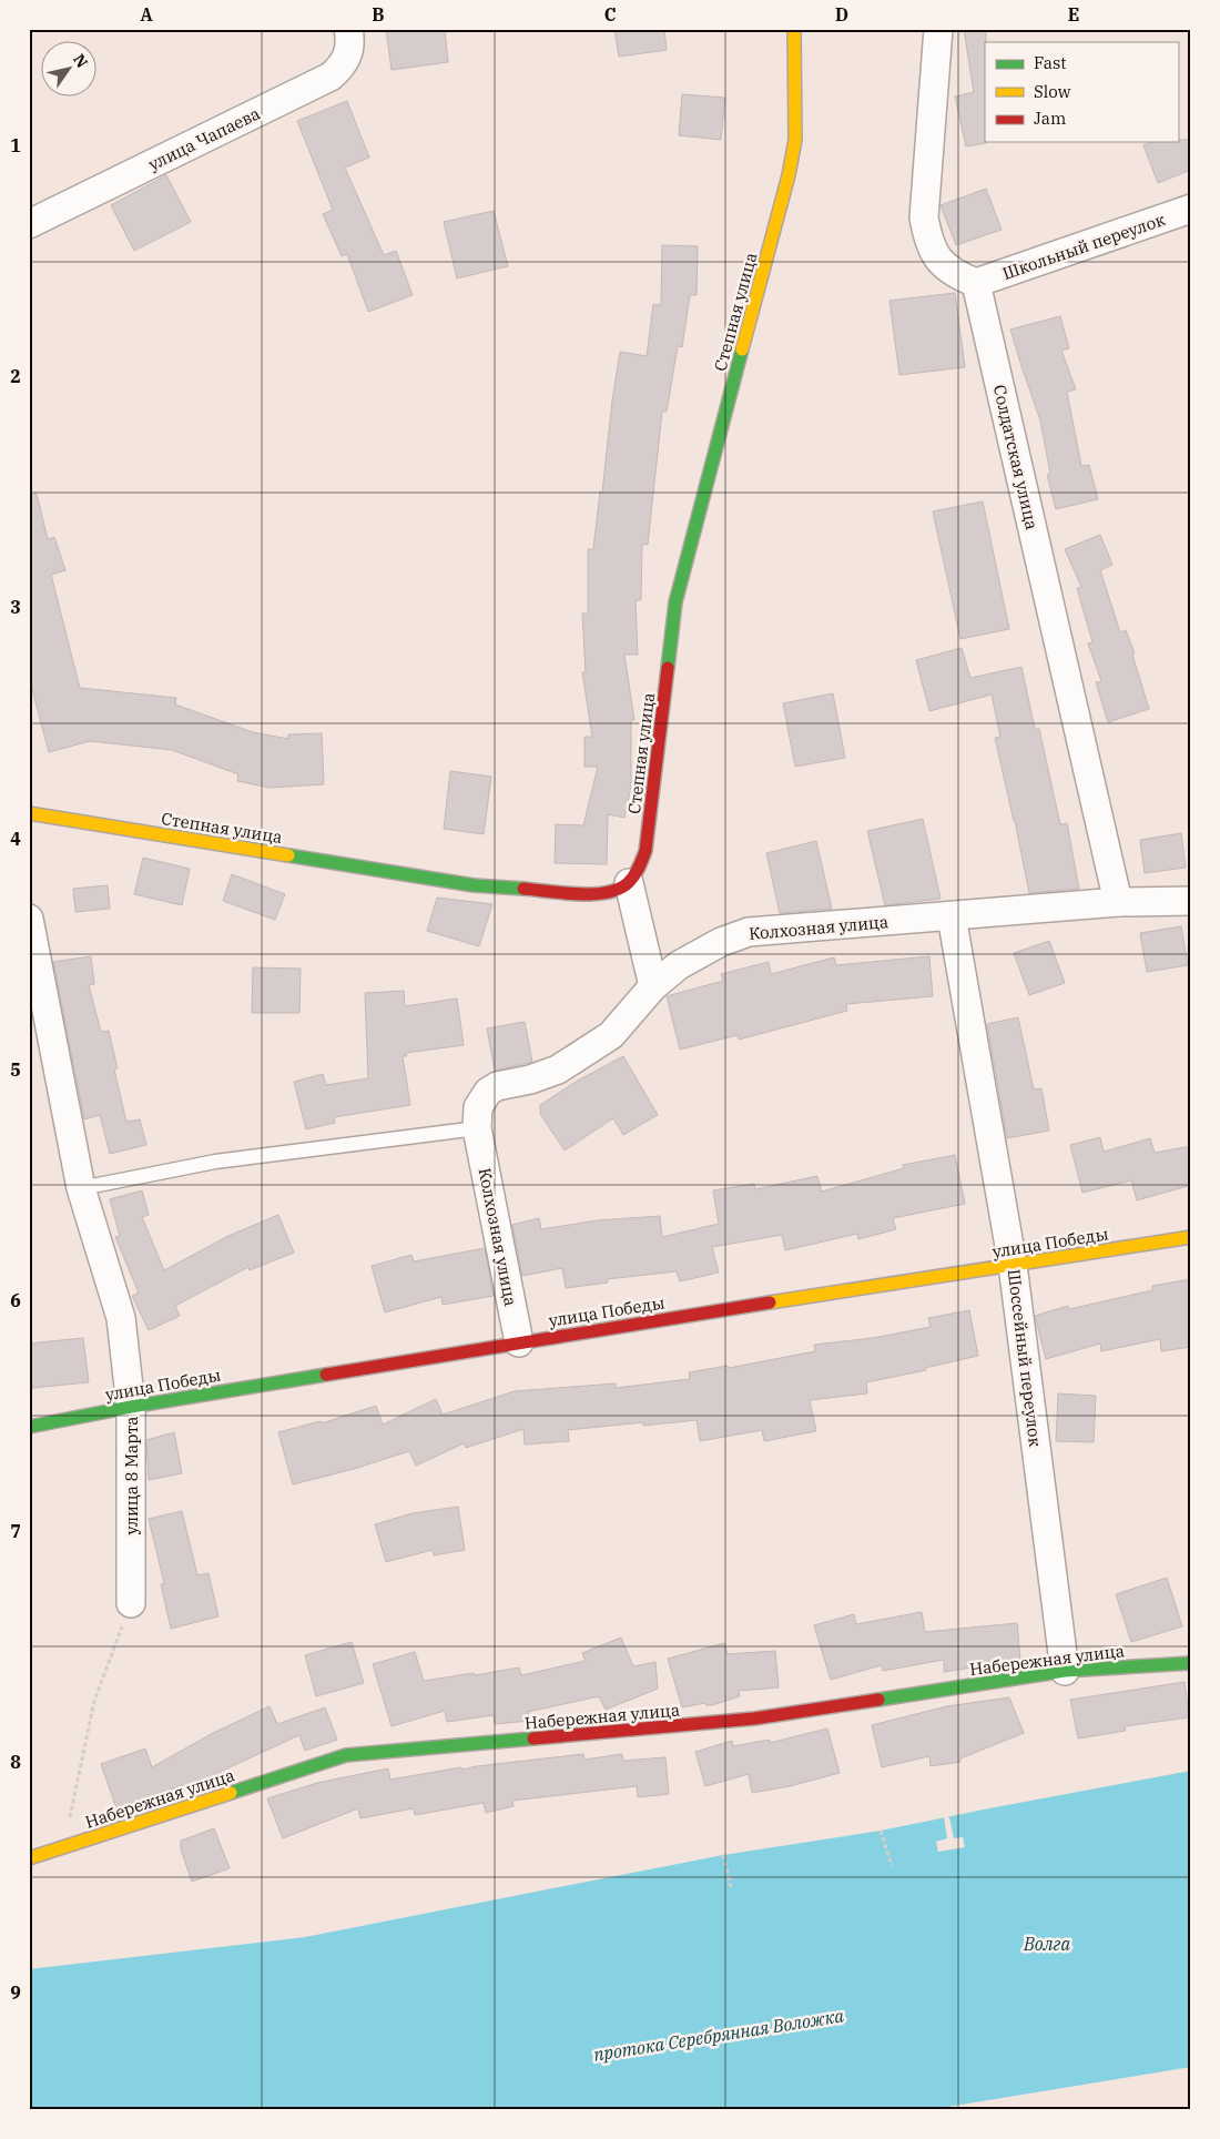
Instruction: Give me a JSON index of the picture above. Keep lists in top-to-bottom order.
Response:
{
  "streets": {
    "street": [
      "улица Чапаева",
      "Школьный переулок",
      "Степная улица",
      "Солдатская улица",
      "Колхозная улица",
      "улица Победы",
      "Шоссейный переулок",
      "улица 8 Марта",
      "Набережная улица"
    ]
  },
  "crossings": [
    ["Школьный переулок", "Солдатская улица"],
    ["Солдатская улица", "Колхозная улица"],
    ["Колхозная улица", "улица Победы"],
    ["Колхозная улица", "Шоссейный переулок"],
    ["улица Победы", "Шоссейный переулок"],
    ["улица Победы", "улица 8 Марта"],
    ["Шоссейный переулок", "Набережная улица"]
  ],
  "water": ["Волга", "протока Серебрянная Воложка"],
  "legend": ["Fast", "Slow", "Jam"],
  "north": "top right",
  "grid": {
    "columns": [
      "A",
      "B",
      "C",
      "D",
      "E"
    ],
    "rows": [
      "1",
      "2",
      "3",
      "4",
      "5",
      "6",
      "7",
      "8",
      "9"
    ]
  }
}
